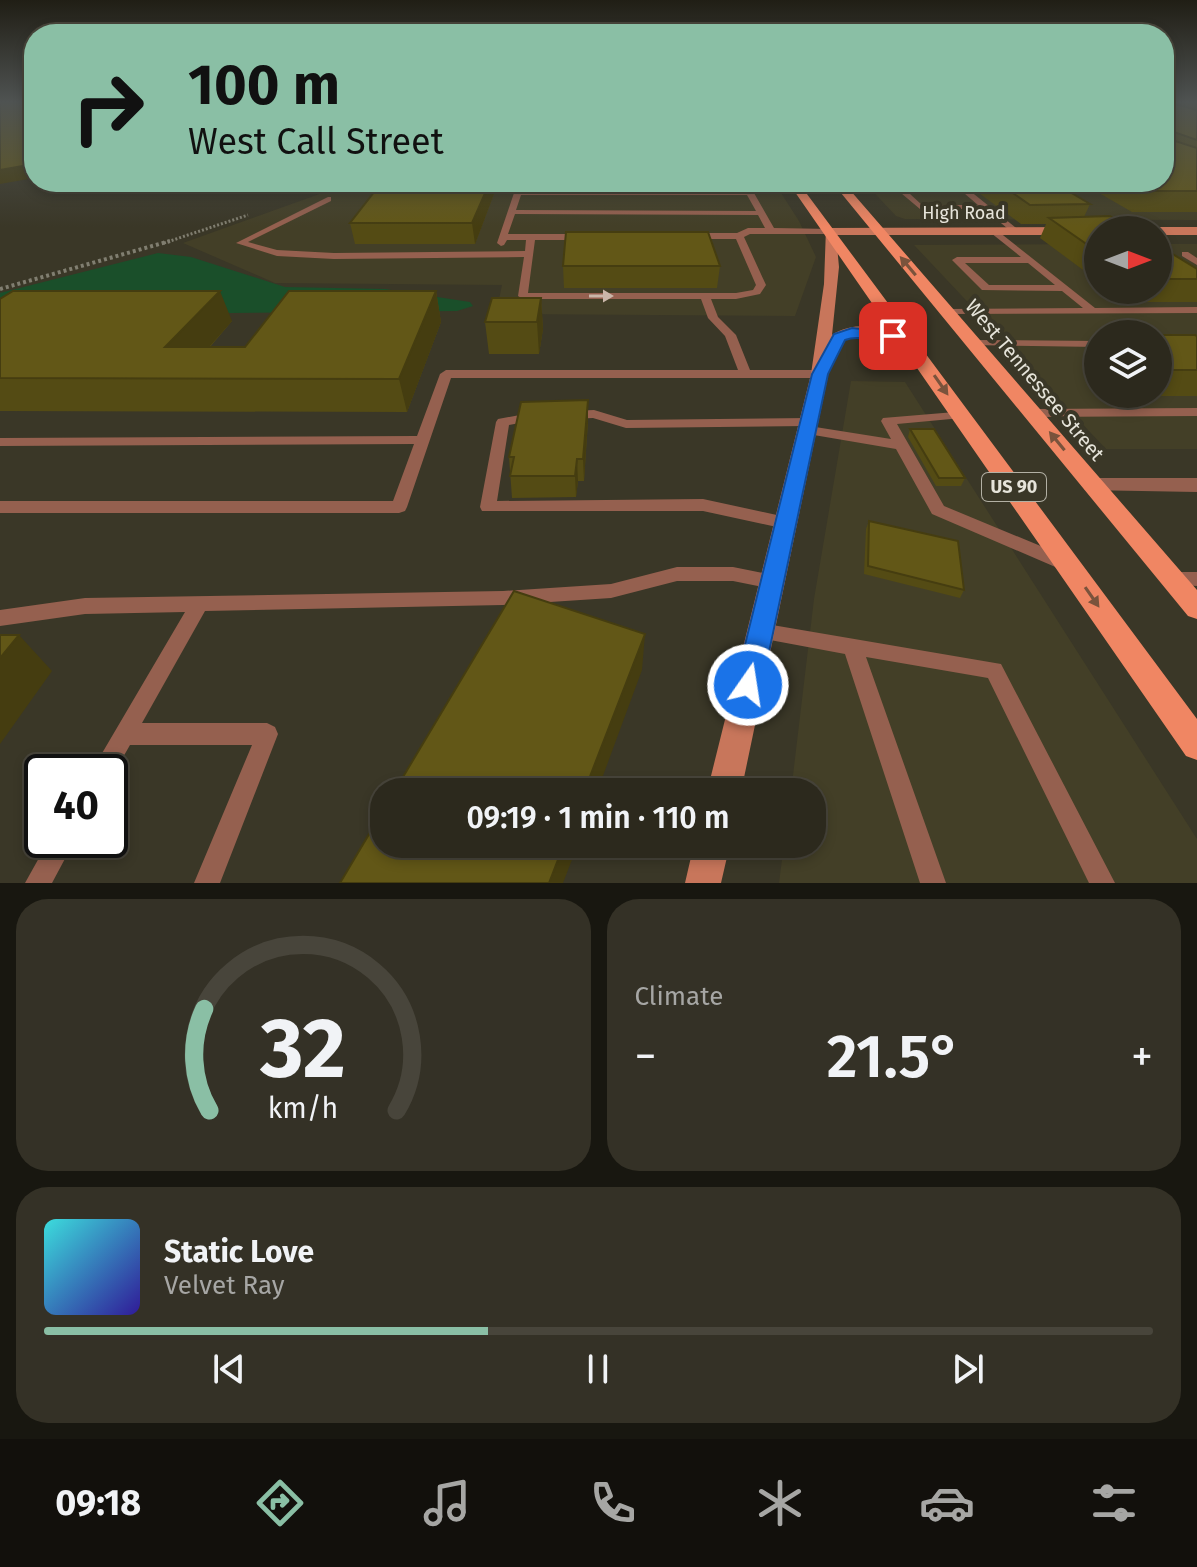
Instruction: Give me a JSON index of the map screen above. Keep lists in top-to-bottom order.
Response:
{
  "streets": {
    "main road": ["West Tennessee Street", "US 90"],
    "street": ["High Road"]
  },
  "crossings": [
    ["High Road", "West Tennessee Street"],
    ["High Road", "US 90"]
  ],
  "north": "right",
  "page": {
    "turn": ["100 m", "West Call Street"],
    "limit": "40",
    "trip": "09:19 · 1 min · 110 m",
    "tile": "Climate",
    "heat": ["−", "21.5°", "+"],
    "song": ["Static Love", "Velvet Ray"],
    "tabs": "09:18",
    "gauge": ["32", "km/h"]
  }
}
